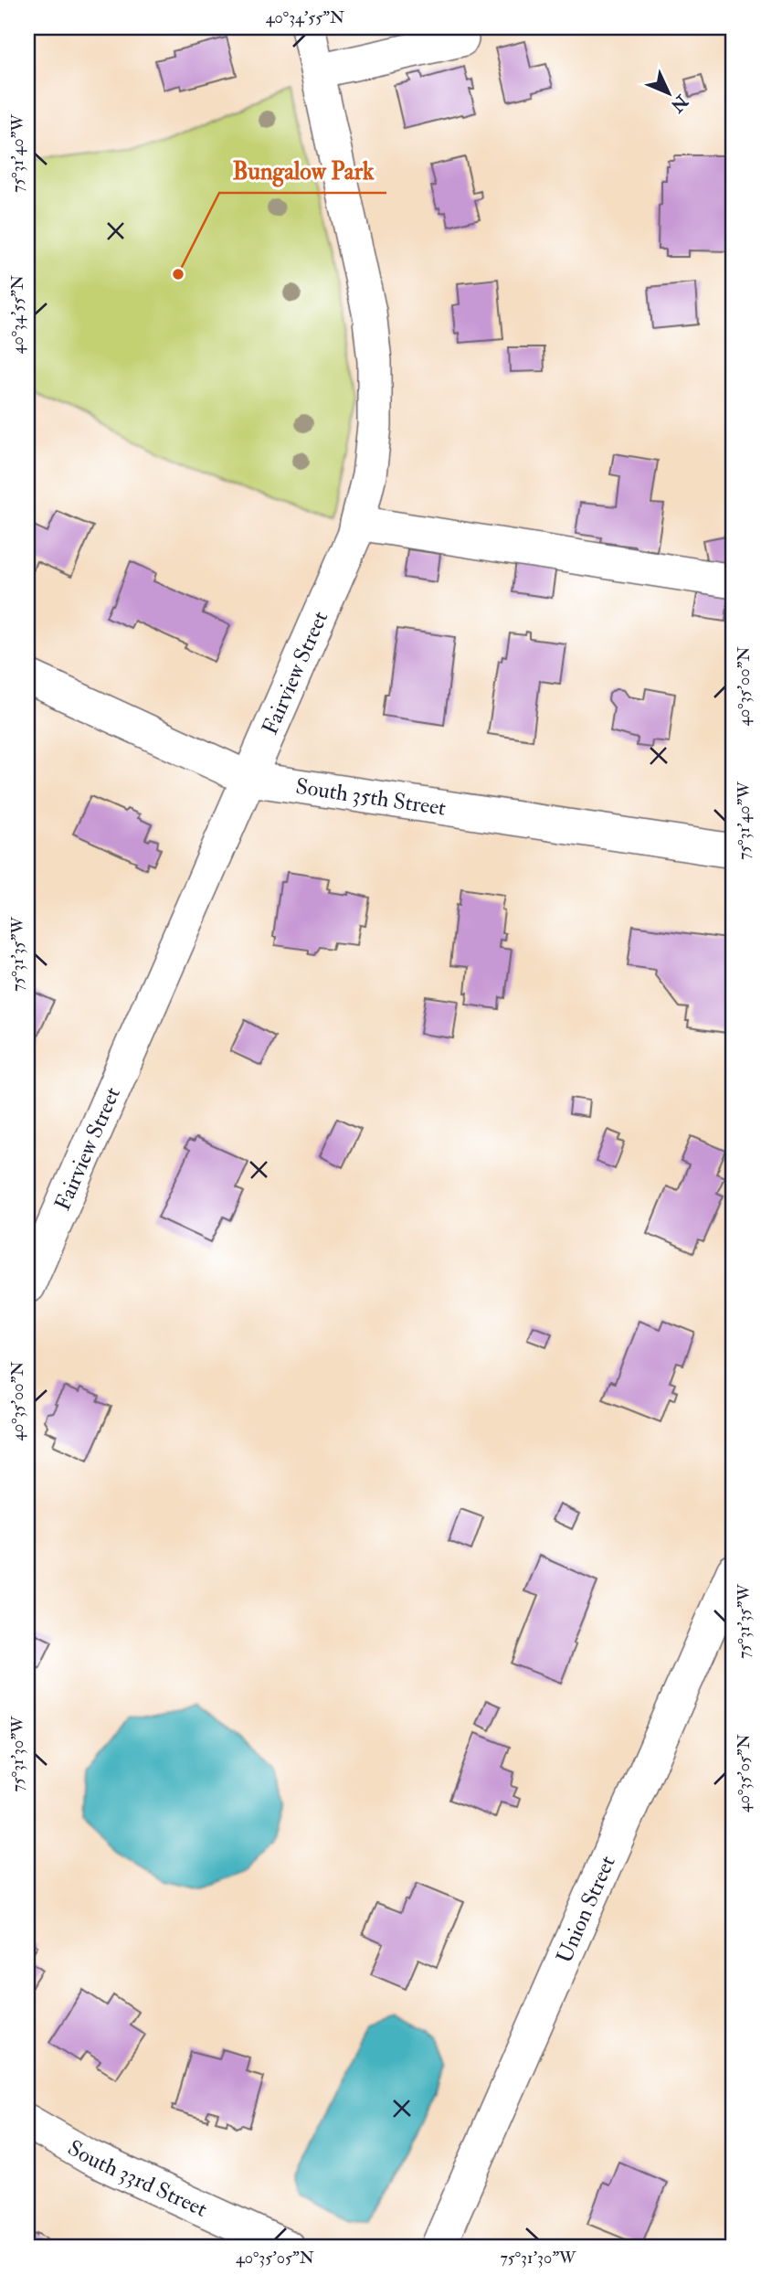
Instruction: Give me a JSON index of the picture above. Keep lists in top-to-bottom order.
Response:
{
  "streets": {
    "street": [
      "Fairview Street",
      "South 35th Street",
      "Union Street",
      "South 33rd Street"
    ]
  },
  "crossings": [
    ["Fairview Street", "South 35th Street"]
  ],
  "places": ["Bungalow Park"],
  "north": "bottom right",
  "coordinates": [
    "40°34'55\"N",
    "75°31'40\"W",
    "40°35'00\"N",
    "75°31'35\"W",
    "75°31'30\"W",
    "40°35'05\"N"
  ]
}
